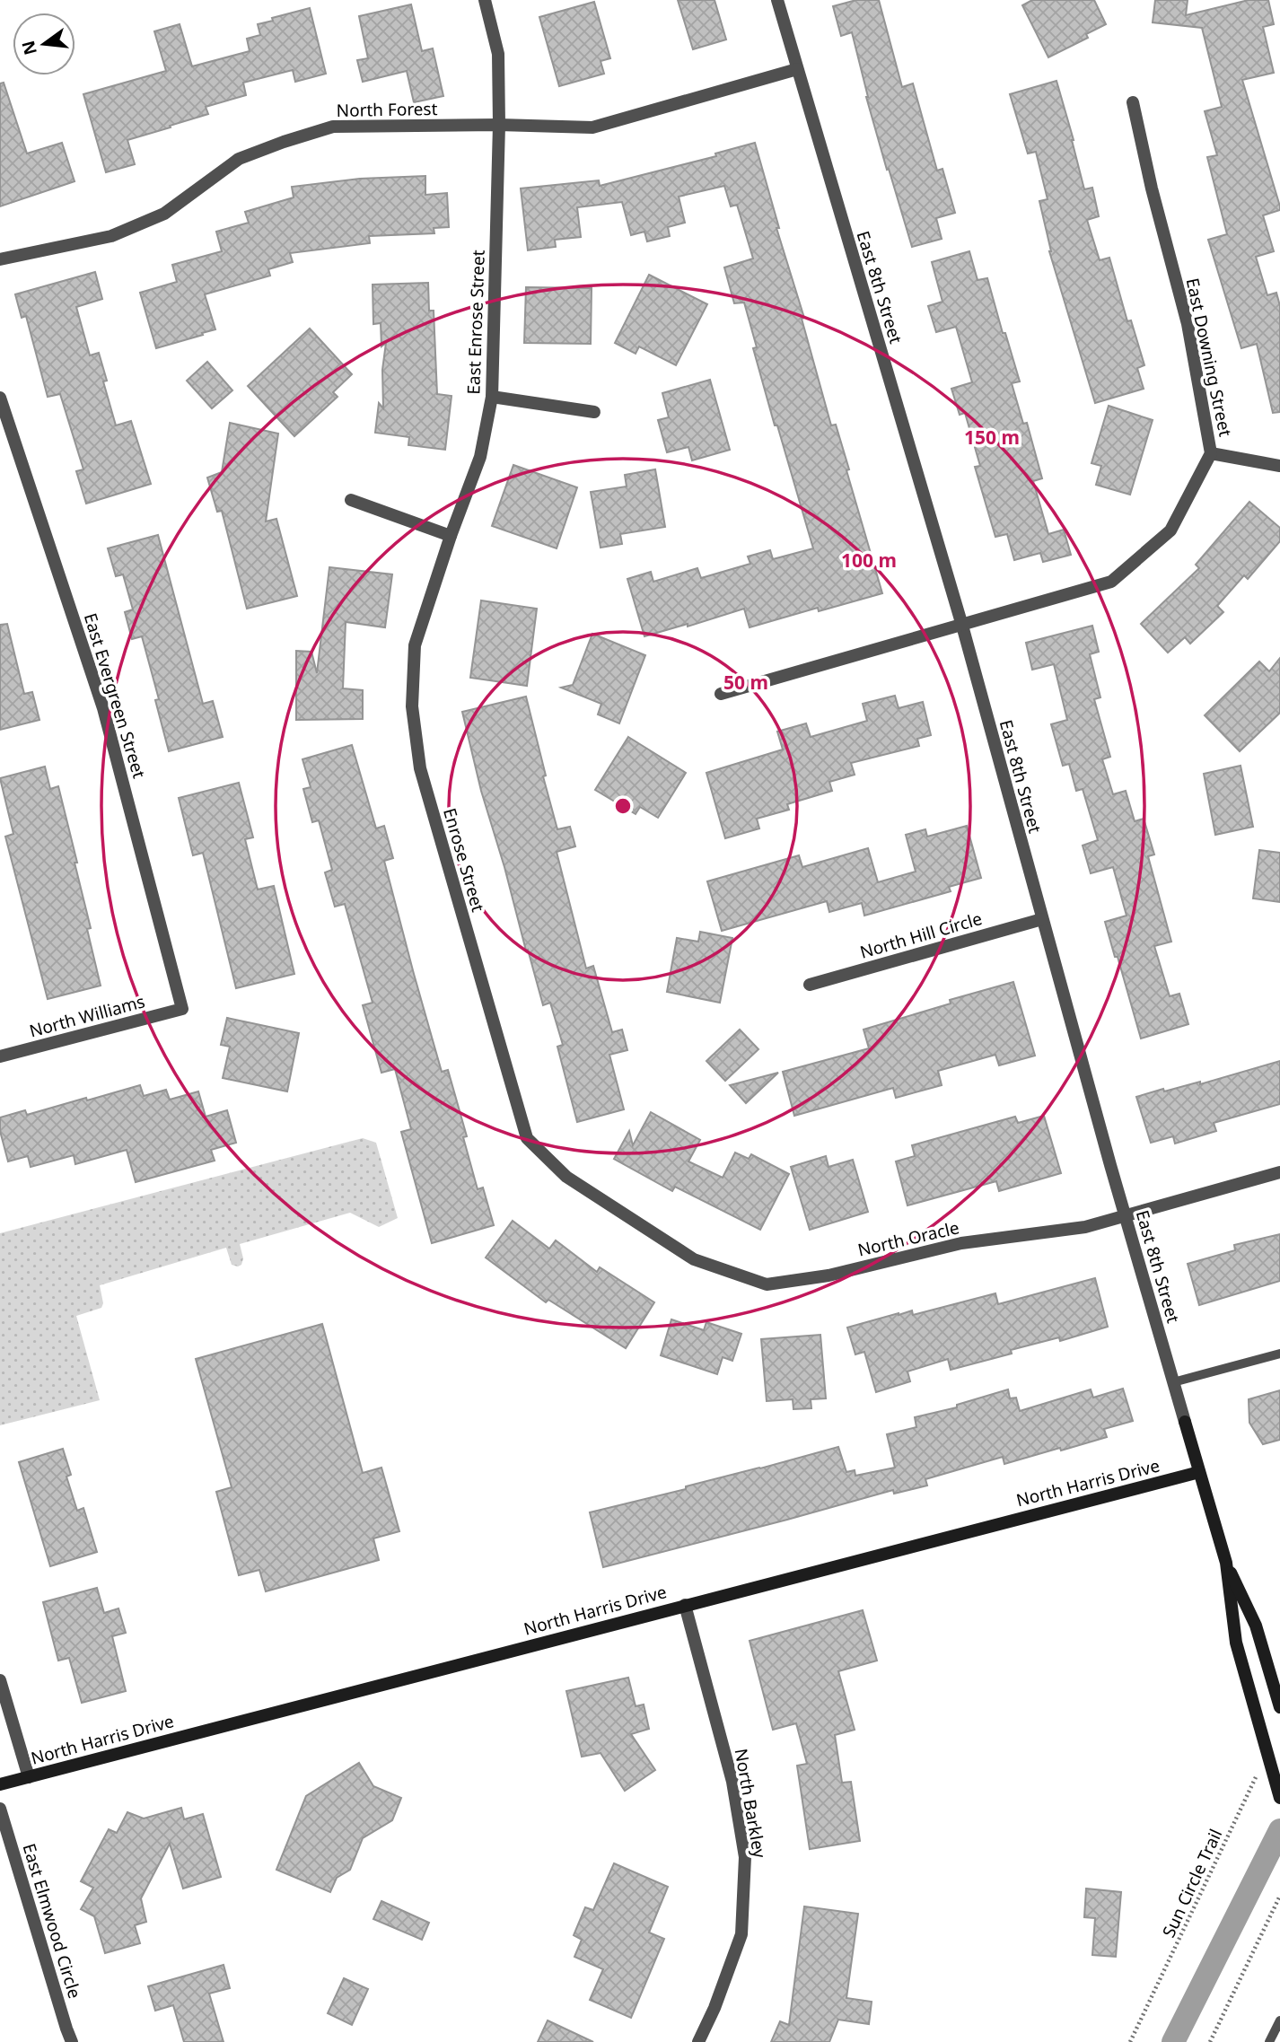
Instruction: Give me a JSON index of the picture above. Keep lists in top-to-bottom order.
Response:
{
  "streets": {
    "street": [
      "North Forest",
      "East 8th Street",
      "East Enrose Street",
      "East Downing Street",
      "East Evergreen Street",
      "Enrose Street",
      "North Hill Circle",
      "North Williams",
      "North Oracle",
      "North Harris Drive",
      "North Barkley",
      "East Elmwood Circle"
    ],
    "path": ["Sun Circle Trail"]
  },
  "crossings": [
    ["North Forest", "East 8th Street"],
    ["North Forest", "East Enrose Street"],
    ["East 8th Street", "East Downing Street"],
    ["East 8th Street", "North Hill Circle"],
    ["East 8th Street", "North Oracle"],
    ["East 8th Street", "North Harris Drive"],
    ["East 8th Street", "Sun Circle Trail"],
    ["East Enrose Street", "Enrose Street"],
    ["East Evergreen Street", "North Williams"],
    ["Enrose Street", "North Oracle"],
    ["North Harris Drive", "North Barkley"]
  ],
  "north": "left",
  "rings": ["150 m", "100 m", "50 m"]
}
